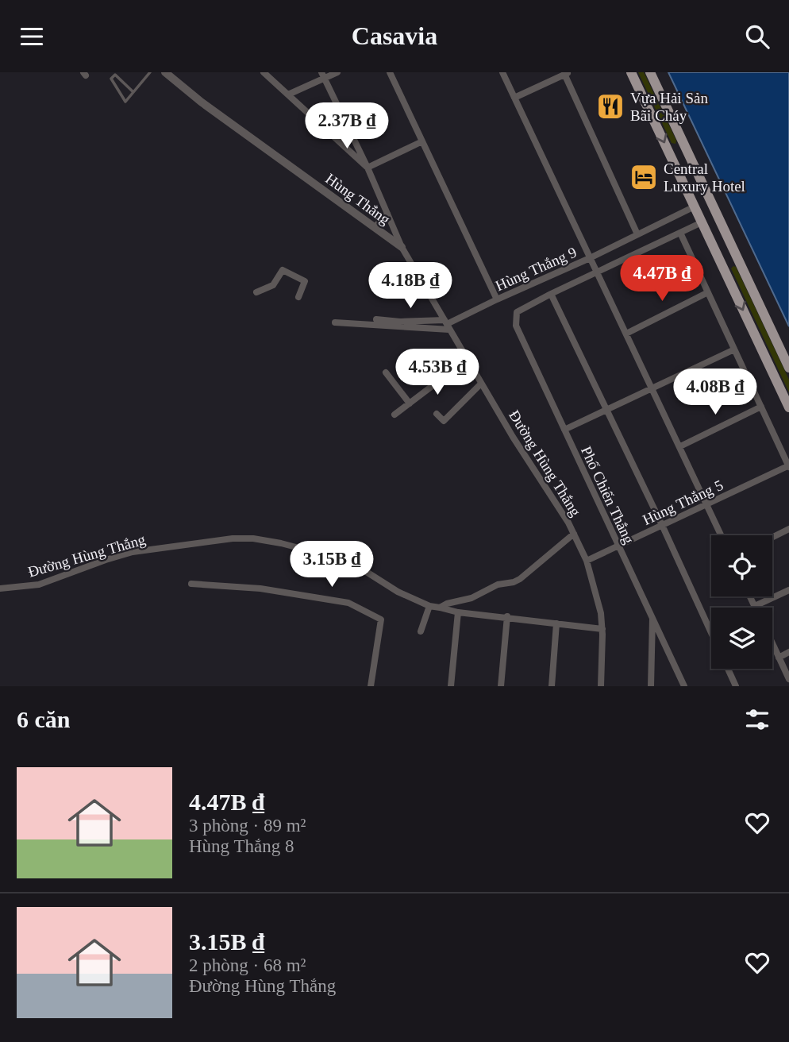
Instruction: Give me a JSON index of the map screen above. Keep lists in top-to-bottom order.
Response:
{
  "streets": {
    "street": [
      "Hùng Thắng",
      "Hùng Thắng 9",
      "Đường Hùng Thắng",
      "Phố Chiến Thắng",
      "Hùng Thắng 5"
    ]
  },
  "crossings": [
    ["Hùng Thắng", "Đường Hùng Thắng"],
    ["Hùng Thắng 9", "Đường Hùng Thắng"],
    ["Phố Chiến Thắng", "Hùng Thắng 5"]
  ],
  "places": {
    "restaurant": ["Vựa Hải Sản Bãi Cháy"],
    "hotel": ["Central Luxury Hotel"]
  },
  "page": {
    "header": "Casavia",
    "price": [
      "2.37B ₫",
      "4.47B ₫",
      "4.18B ₫",
      "4.53B ₫",
      "4.08B ₫",
      "3.15B ₫"
    ],
    "heading": "6 căn",
    "list": [
      {
        "name": "4.47B ₫",
        "note": "3 phòng · 89 m² · Hùng Thắng 8"
      },
      {
        "name": "3.15B ₫",
        "note": "2 phòng · 68 m² · Đường Hùng Thắng"
      }
    ]
  }
}
